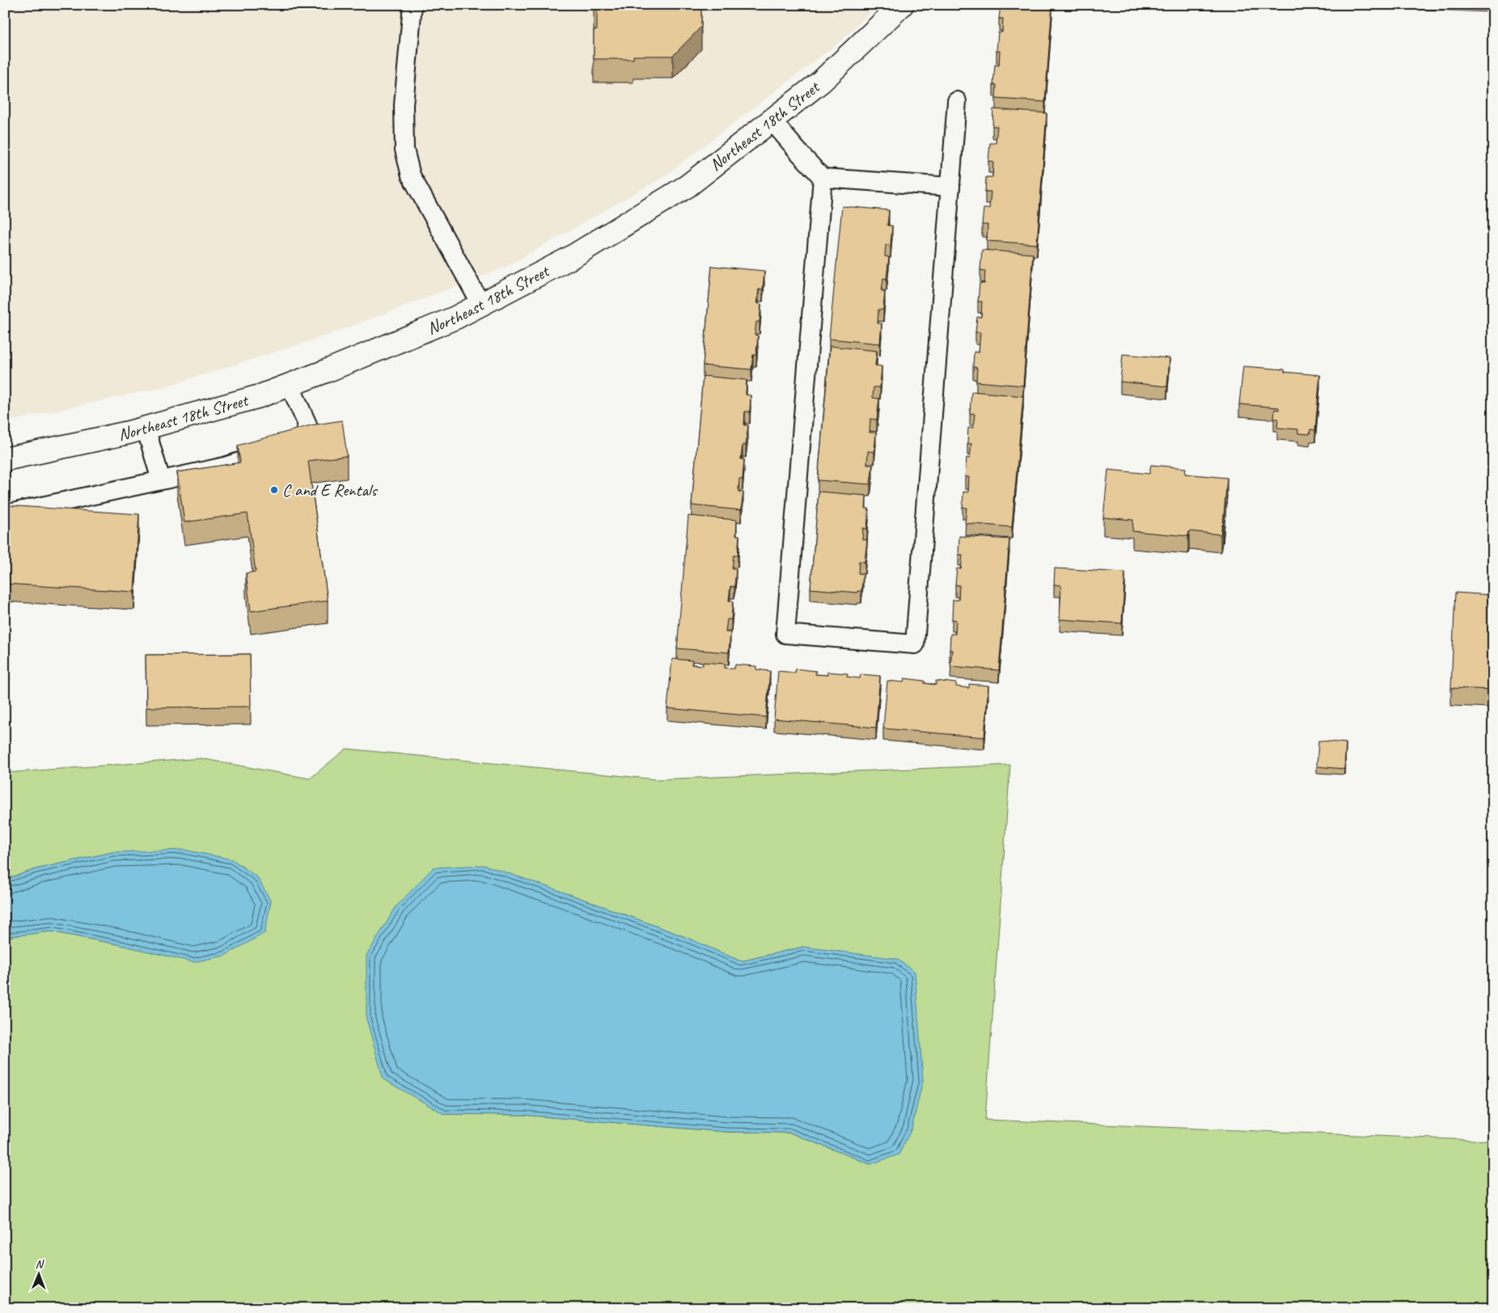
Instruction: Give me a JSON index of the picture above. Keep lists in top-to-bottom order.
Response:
{
  "streets": {
    "street": ["Northeast 18th Street"]
  },
  "places": ["C and E Rentals"],
  "north": "top"
}
